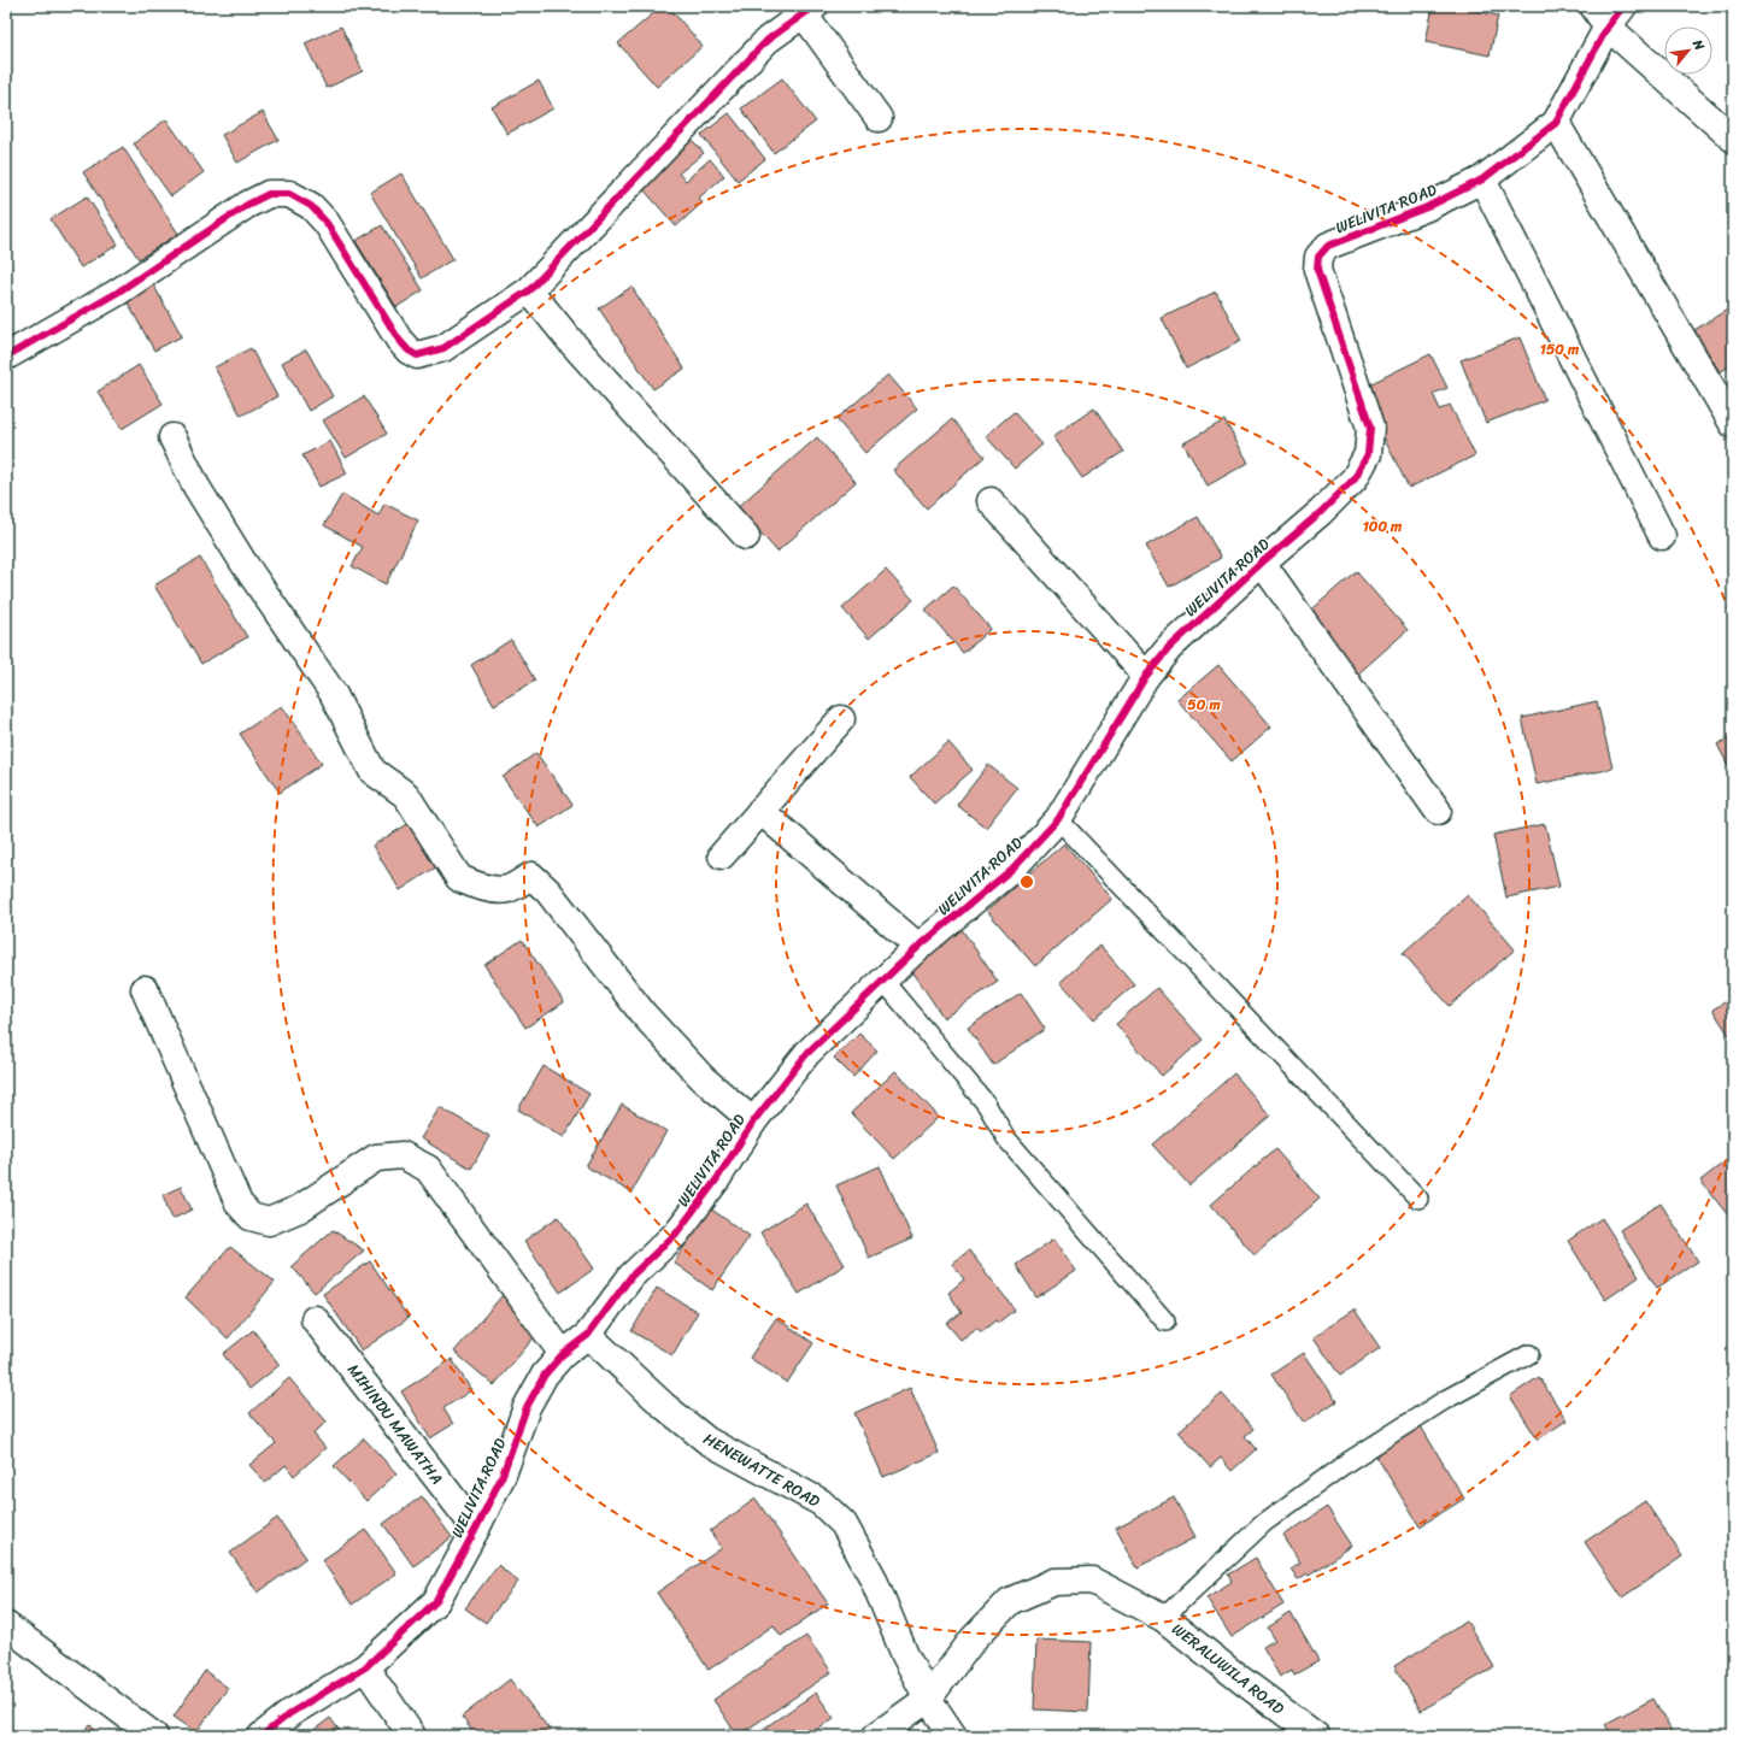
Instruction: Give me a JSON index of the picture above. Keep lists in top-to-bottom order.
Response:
{
  "streets": {
    "street": [
      "WELIVITA ROAD",
      "MIHINDU MAWATHA",
      "HENEWATTE ROAD",
      "WERALUWILA ROAD"
    ]
  },
  "crossings": [
    ["WELIVITA ROAD", "MIHINDU MAWATHA"],
    ["WELIVITA ROAD", "HENEWATTE ROAD"],
    ["HENEWATTE ROAD", "WERALUWILA ROAD"]
  ],
  "north": "top right",
  "rings": ["150 m", "100 m", "50 m"]
}
